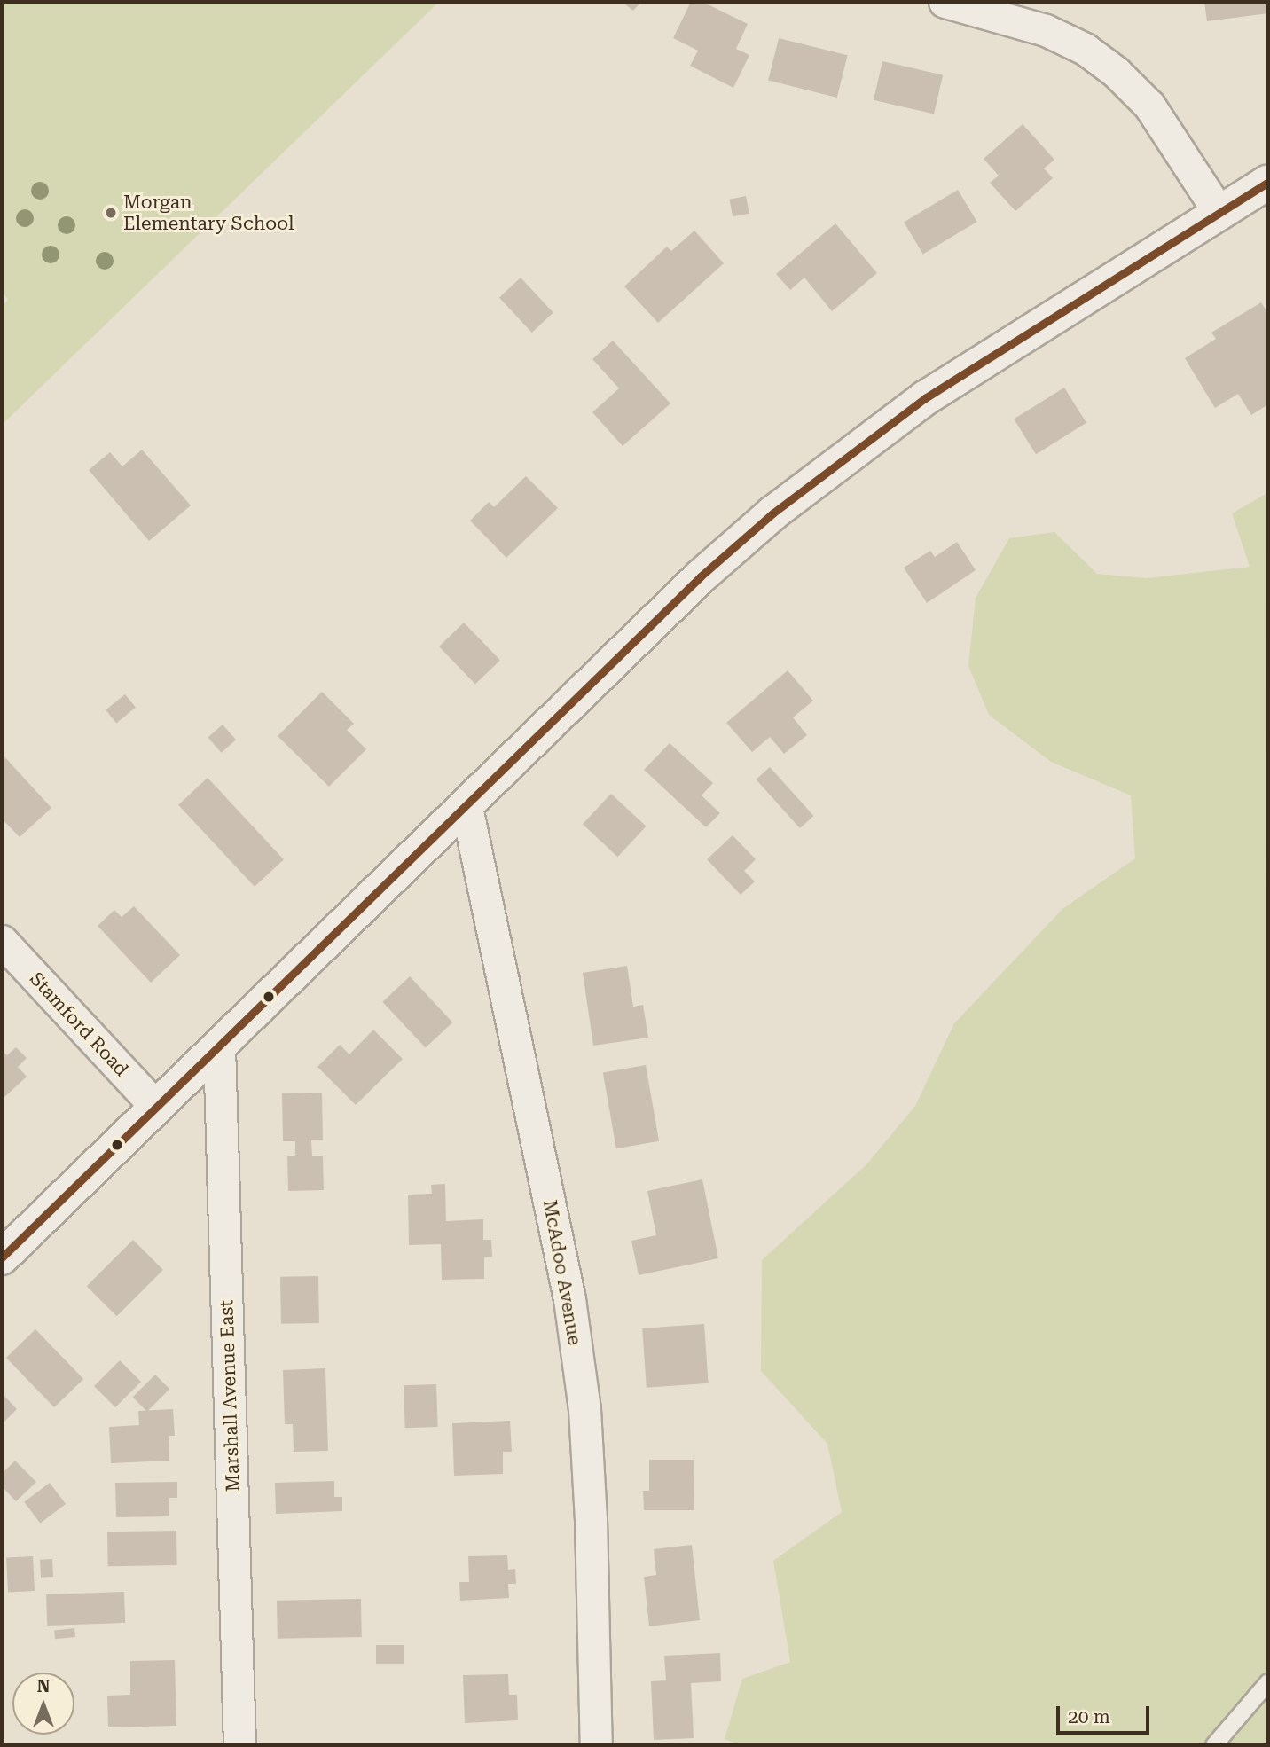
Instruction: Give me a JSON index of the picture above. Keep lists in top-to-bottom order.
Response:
{
  "streets": {
    "street": ["Stamford Road", "McAdoo Avenue", "Marshall Avenue East"]
  },
  "places": ["Morgan Elementary School"],
  "scale_bar": "20 m",
  "north": "top"
}
